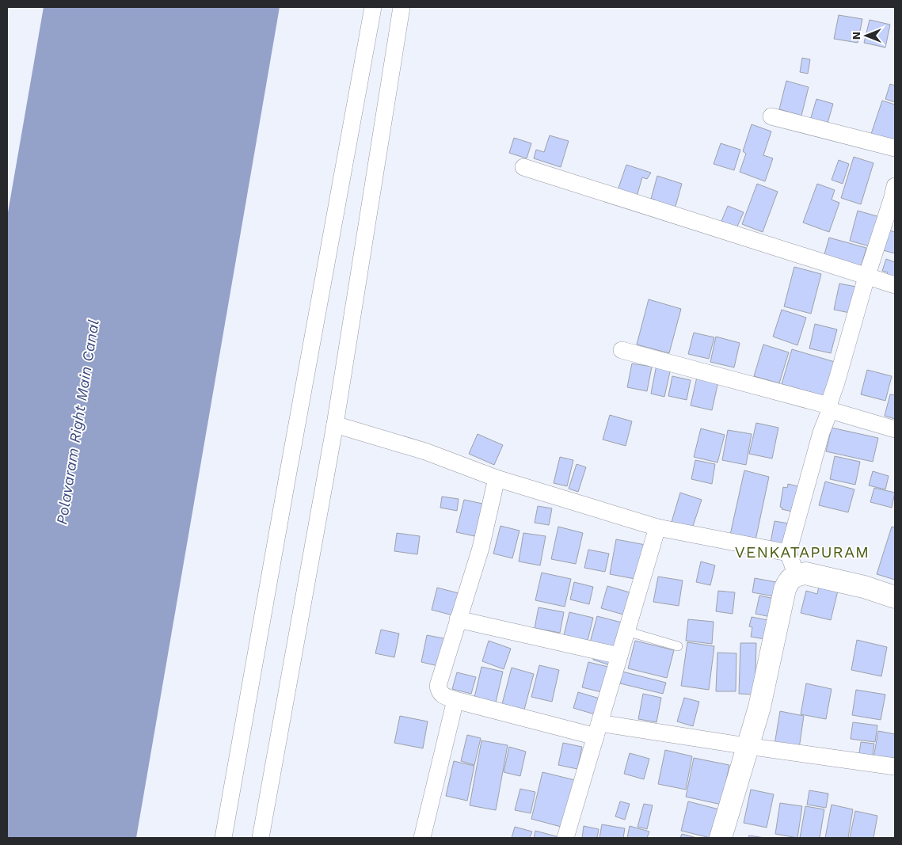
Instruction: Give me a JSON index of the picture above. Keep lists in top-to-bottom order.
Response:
{
  "districts": ["VENKATAPURAM"],
  "water": ["Polavaram Right Main Canal"],
  "north": "left"
}
